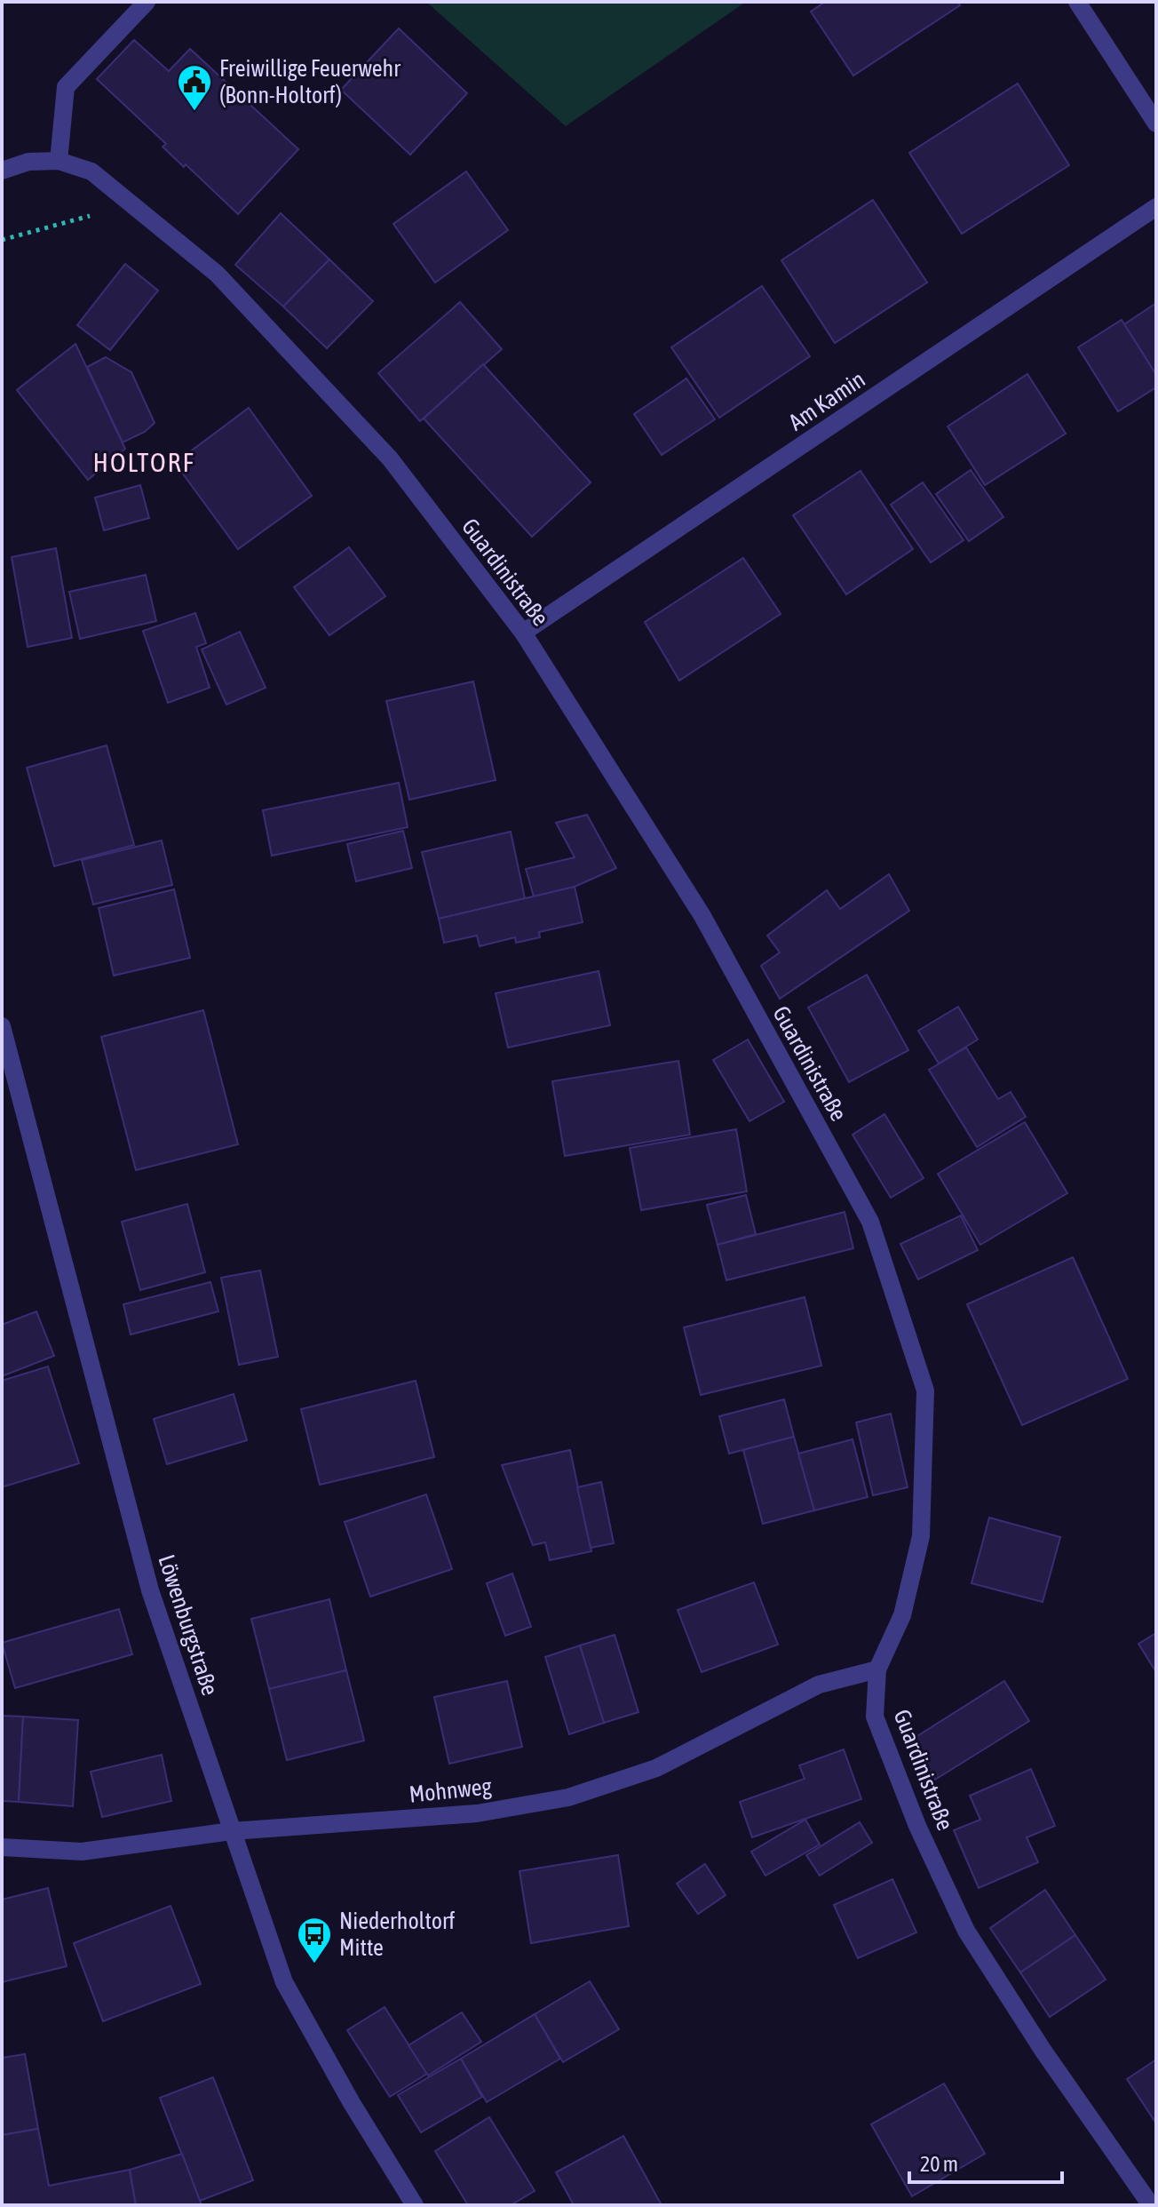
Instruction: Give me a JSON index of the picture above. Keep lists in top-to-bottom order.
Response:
{
  "streets": {
    "street": [
      "Am Kamin",
      "Guardinistraße",
      "Löwenburgstraße",
      "Mohnweg"
    ]
  },
  "crossings": [
    ["Am Kamin", "Guardinistraße"],
    ["Guardinistraße", "Mohnweg"],
    ["Löwenburgstraße", "Mohnweg"]
  ],
  "districts": ["HOLTORF"],
  "places": {
    "public building": ["Freiwillige Feuerwehr (Bonn-Holtorf)"],
    "bus stop": ["Niederholtorf Mitte"]
  },
  "scale_bar": "20 m"
}
